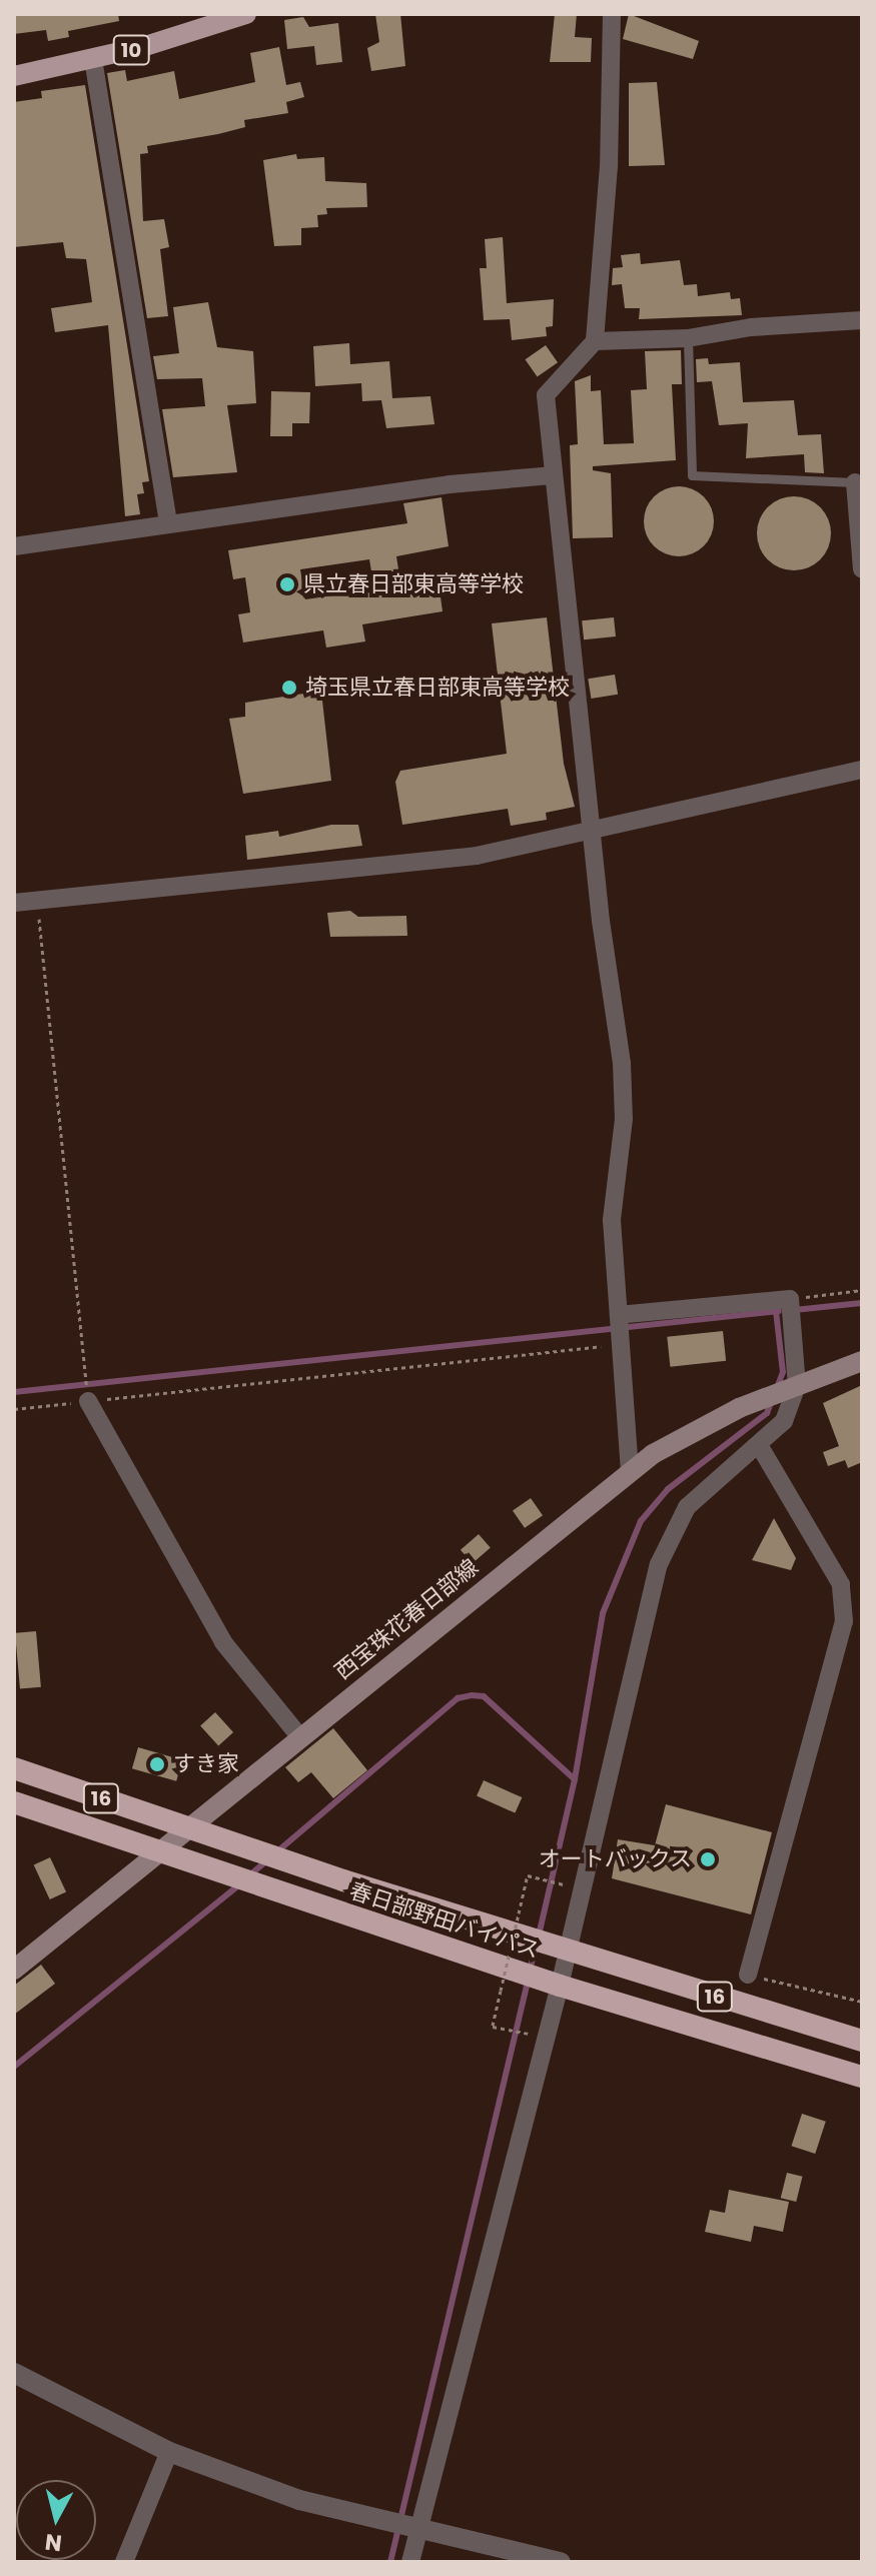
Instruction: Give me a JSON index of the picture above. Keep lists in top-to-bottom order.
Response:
{
  "streets": {
    "highway": ["16", "春日部野田バイパス"],
    "main road": ["10", "西宝珠花春日部線"]
  },
  "crossings": [
    ["西宝珠花春日部線", "春日部野田バイパス"]
  ],
  "places": [
    "県立春日部東高等学校",
    "埼玉県立春日部東高等学校",
    "すき家",
    "オートバックス"
  ],
  "north": "bottom"
}
